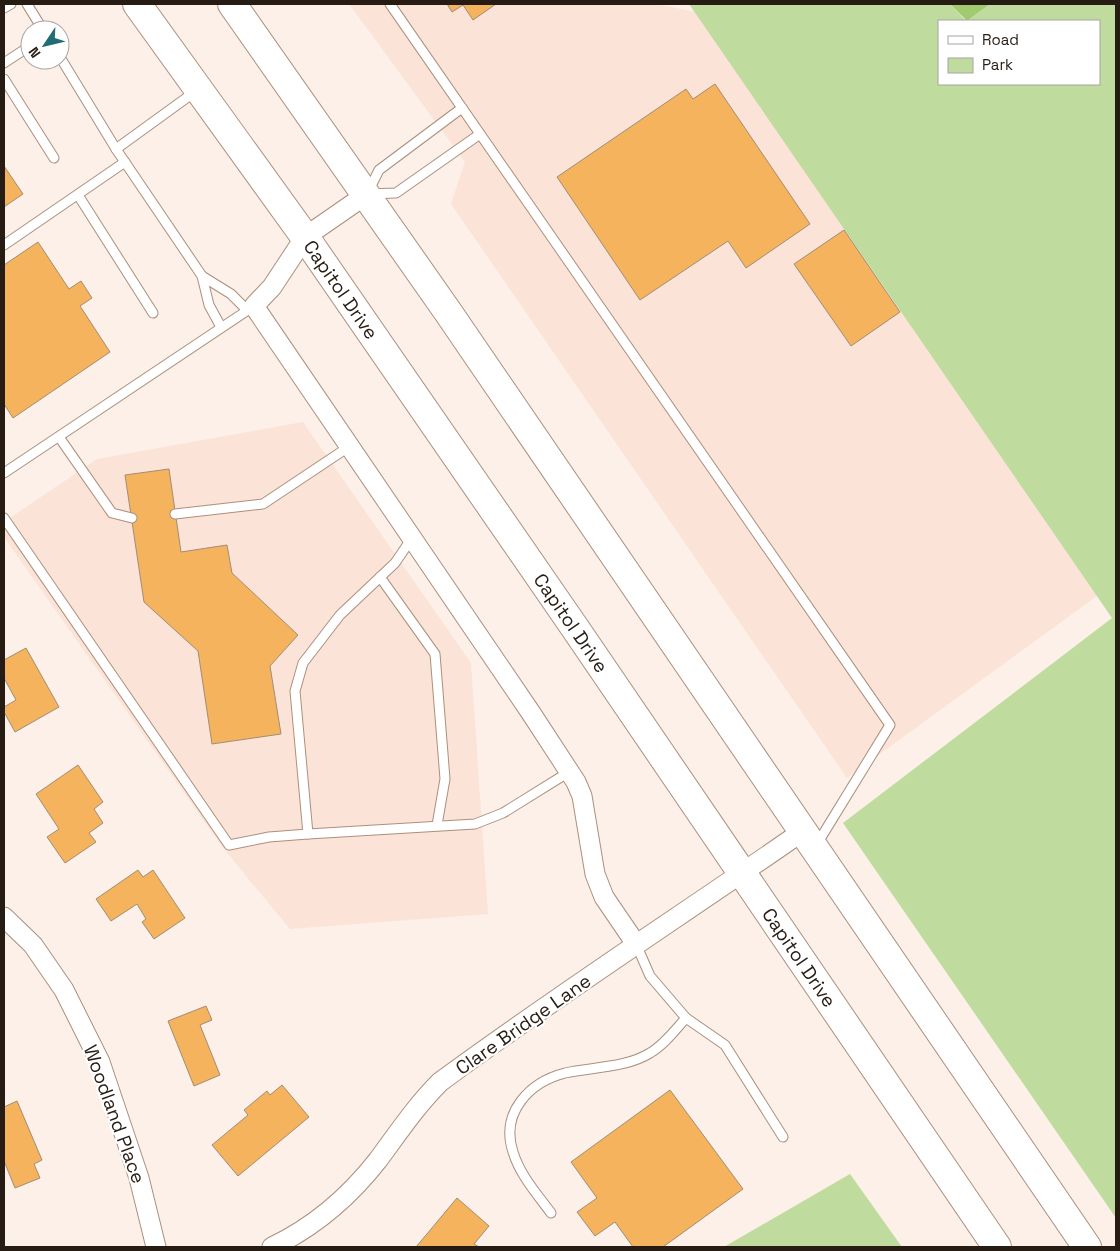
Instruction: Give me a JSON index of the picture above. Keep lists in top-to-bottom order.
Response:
{
  "streets": {
    "main road": ["Capitol Drive"],
    "street": ["Clare Bridge Lane", "Woodland Place"]
  },
  "crossings": [
    ["Capitol Drive", "Clare Bridge Lane"]
  ],
  "legend": ["Road", "Park"],
  "north": "bottom left"
}
